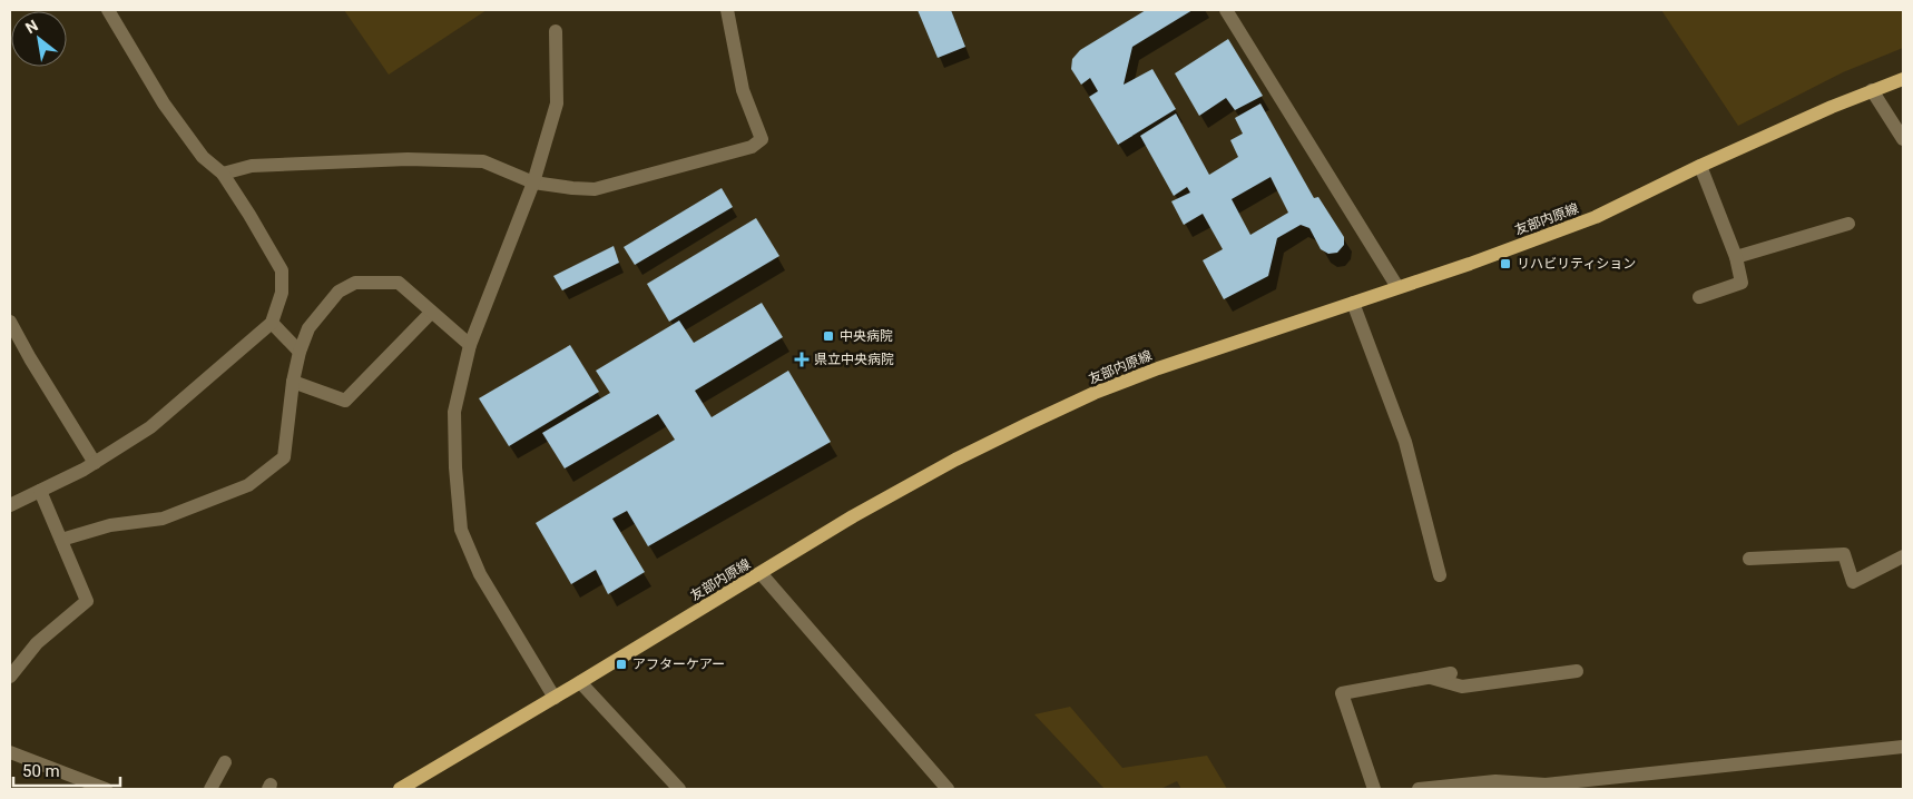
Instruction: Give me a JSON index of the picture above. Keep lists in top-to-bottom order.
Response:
{
  "streets": {
    "main road": ["友部内原線"]
  },
  "places": {
    "transit": ["リハビリティション", "中央病院", "アフターケアー"],
    "health": ["県立中央病院"]
  },
  "scale_bar": "50 m",
  "north": "top left"
}
